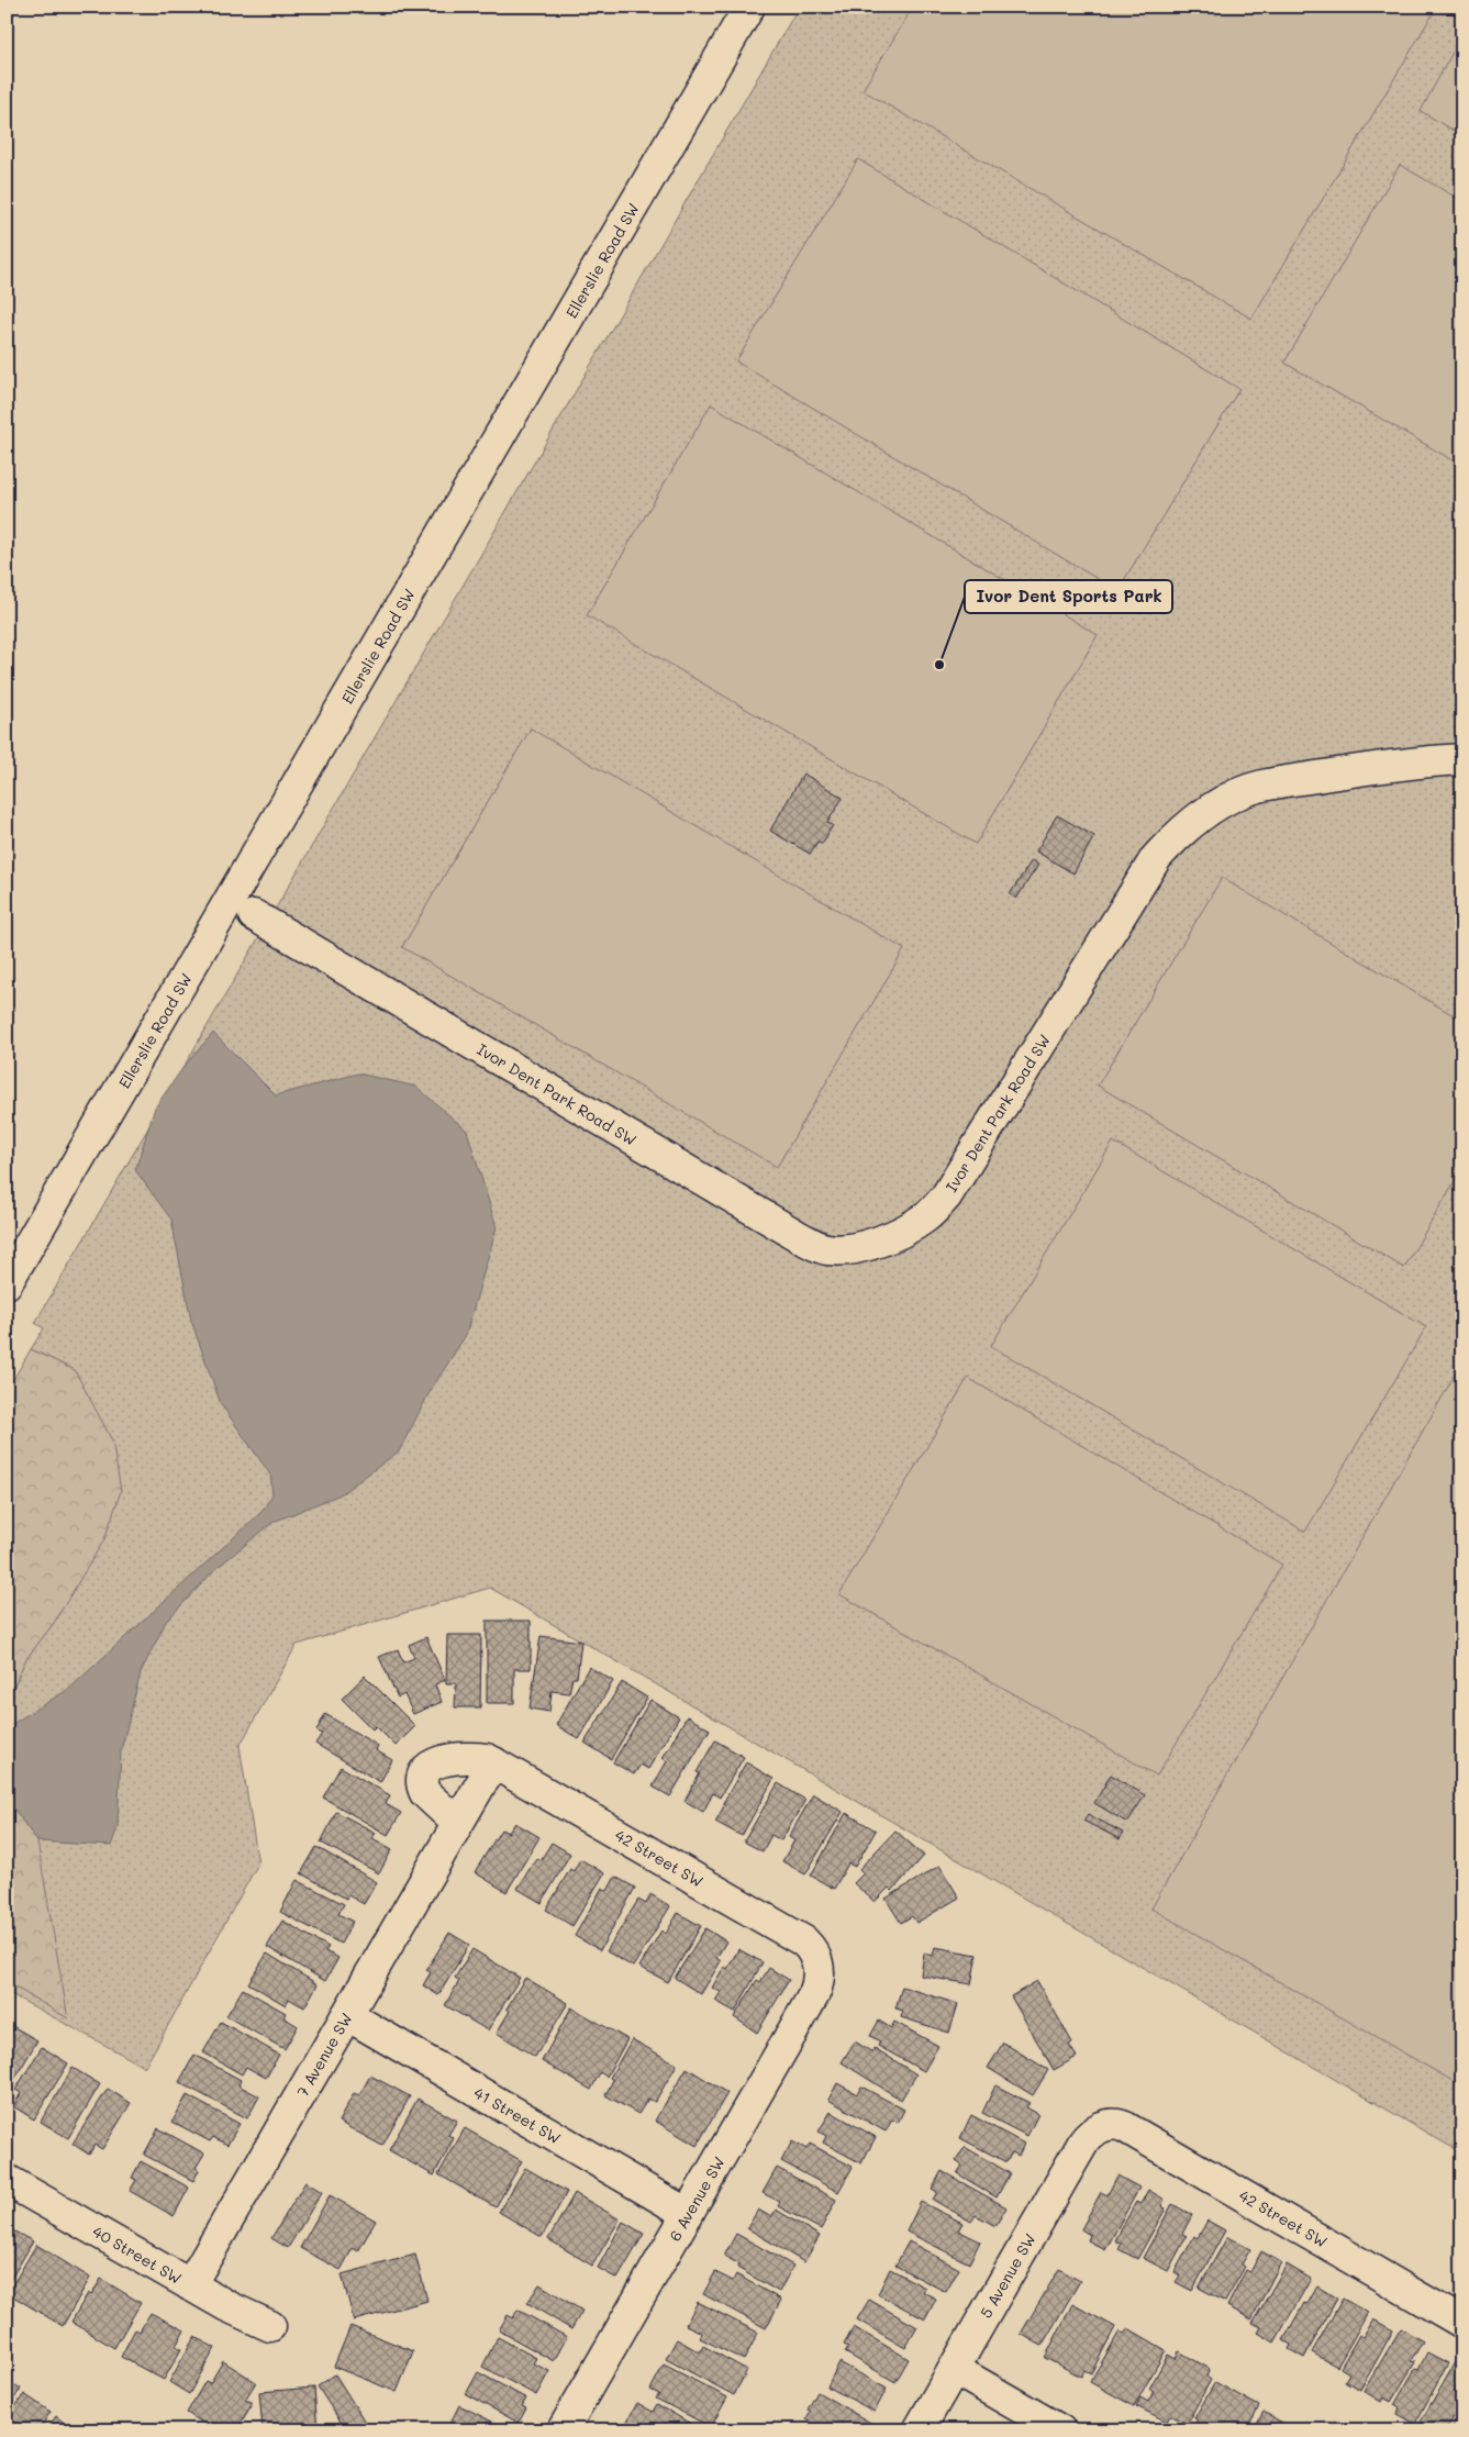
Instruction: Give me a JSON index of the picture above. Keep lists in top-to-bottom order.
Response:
{
  "streets": {
    "street": [
      "Ellerslie Road SW",
      "Ivor Dent Park Road SW",
      "42 Street SW",
      "7 Avenue SW",
      "41 Street SW",
      "6 Avenue SW",
      "40 Street SW",
      "5 Avenue SW"
    ]
  },
  "crossings": [
    ["42 Street SW", "7 Avenue SW"],
    ["42 Street SW", "6 Avenue SW"],
    ["42 Street SW", "5 Avenue SW"],
    ["7 Avenue SW", "41 Street SW"],
    ["7 Avenue SW", "40 Street SW"],
    ["41 Street SW", "6 Avenue SW"]
  ],
  "places": ["Ivor Dent Sports Park"]
}
